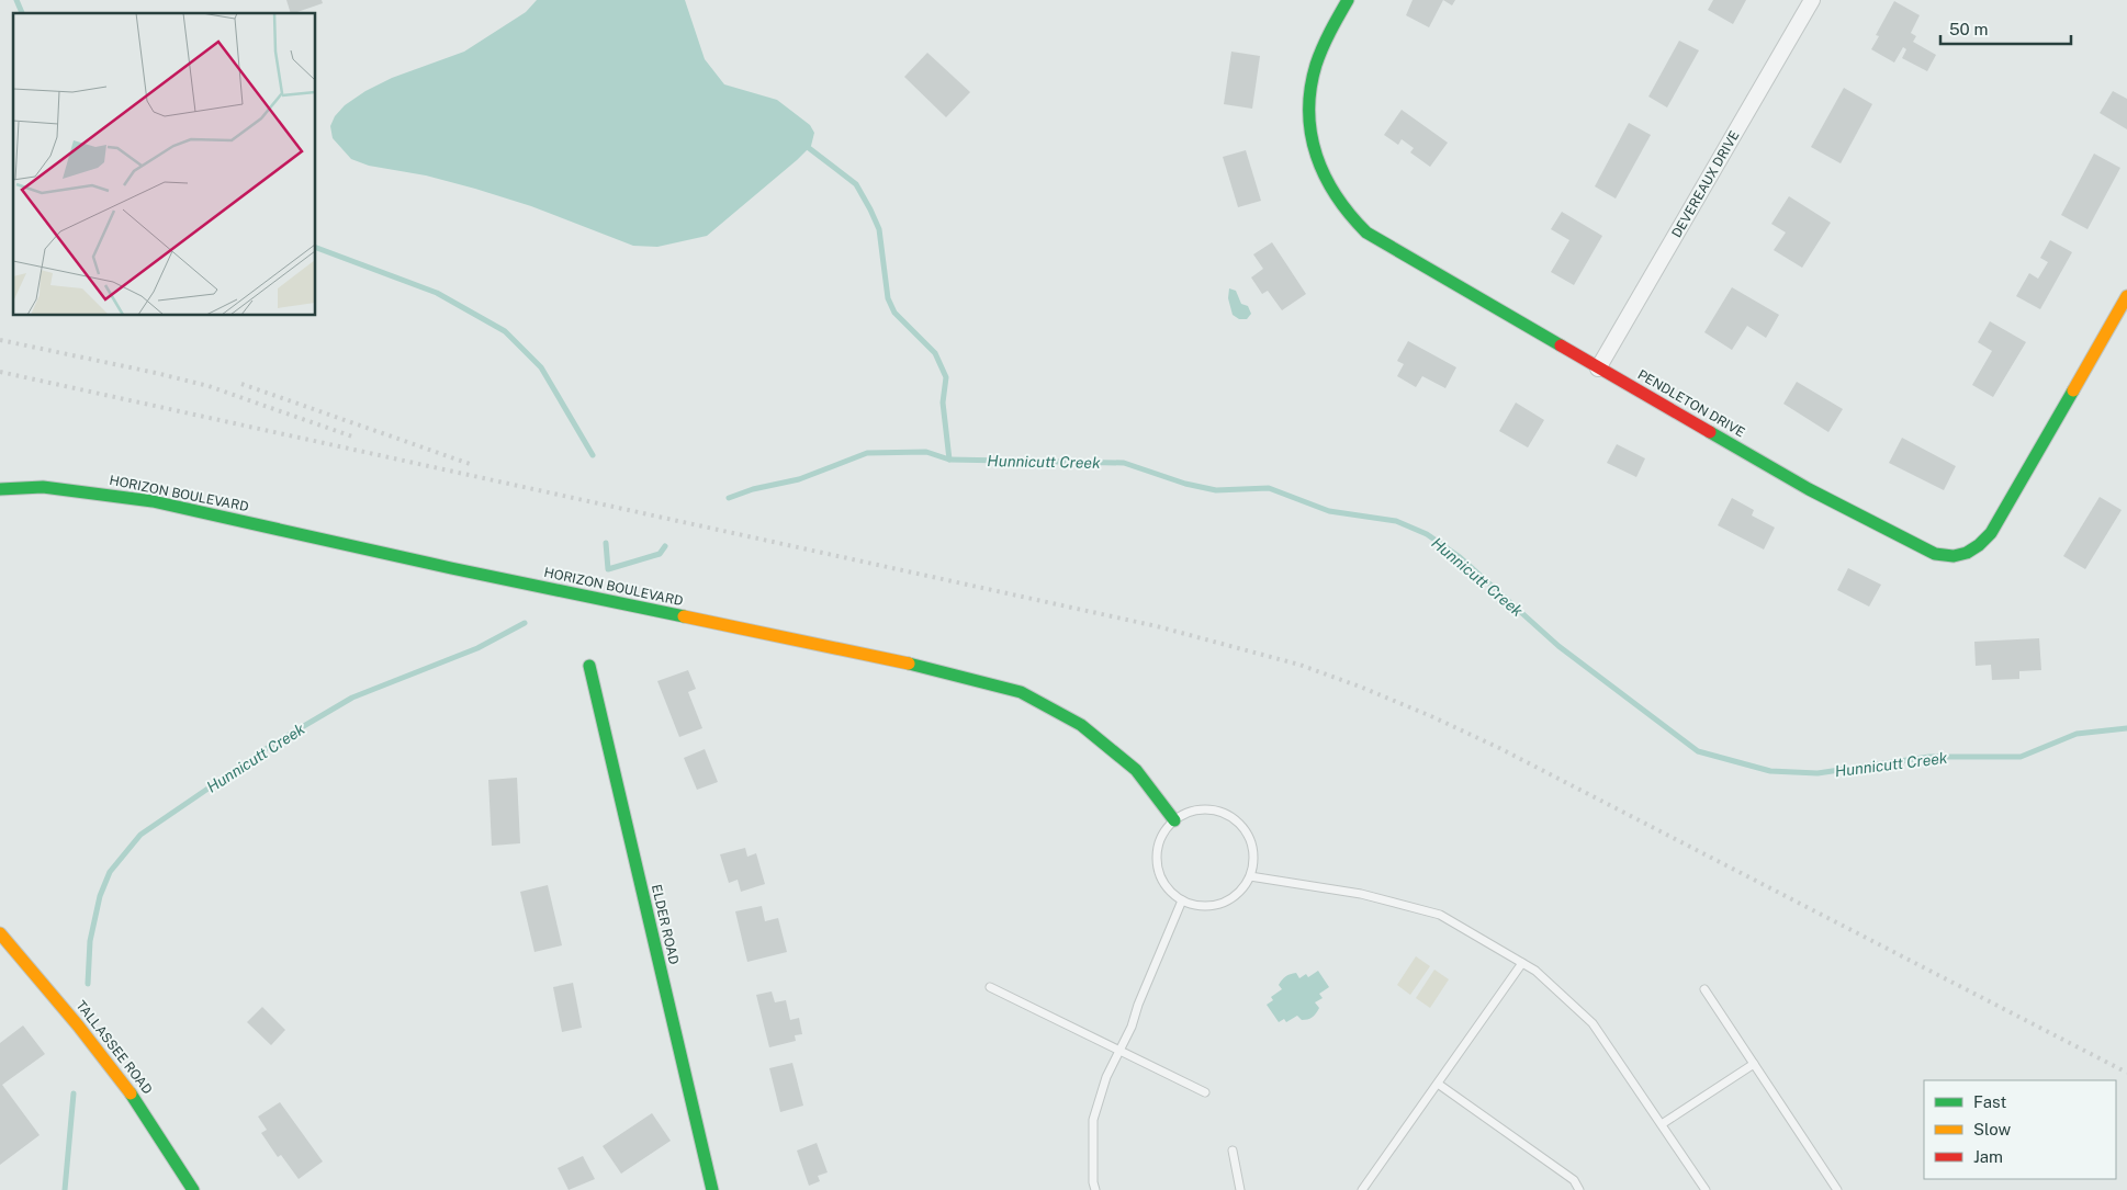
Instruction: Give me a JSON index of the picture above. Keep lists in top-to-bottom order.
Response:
{
  "streets": {
    "street": [
      "DEVEREAUX DRIVE",
      "PENDLETON DRIVE",
      "HORIZON BOULEVARD",
      "ELDER ROAD",
      "TALLASSEE ROAD"
    ]
  },
  "crossings": [
    ["DEVEREAUX DRIVE", "PENDLETON DRIVE"]
  ],
  "water": ["Hunnicutt Creek"],
  "legend": ["Fast", "Slow", "Jam"],
  "scale_bar": "50 m"
}
